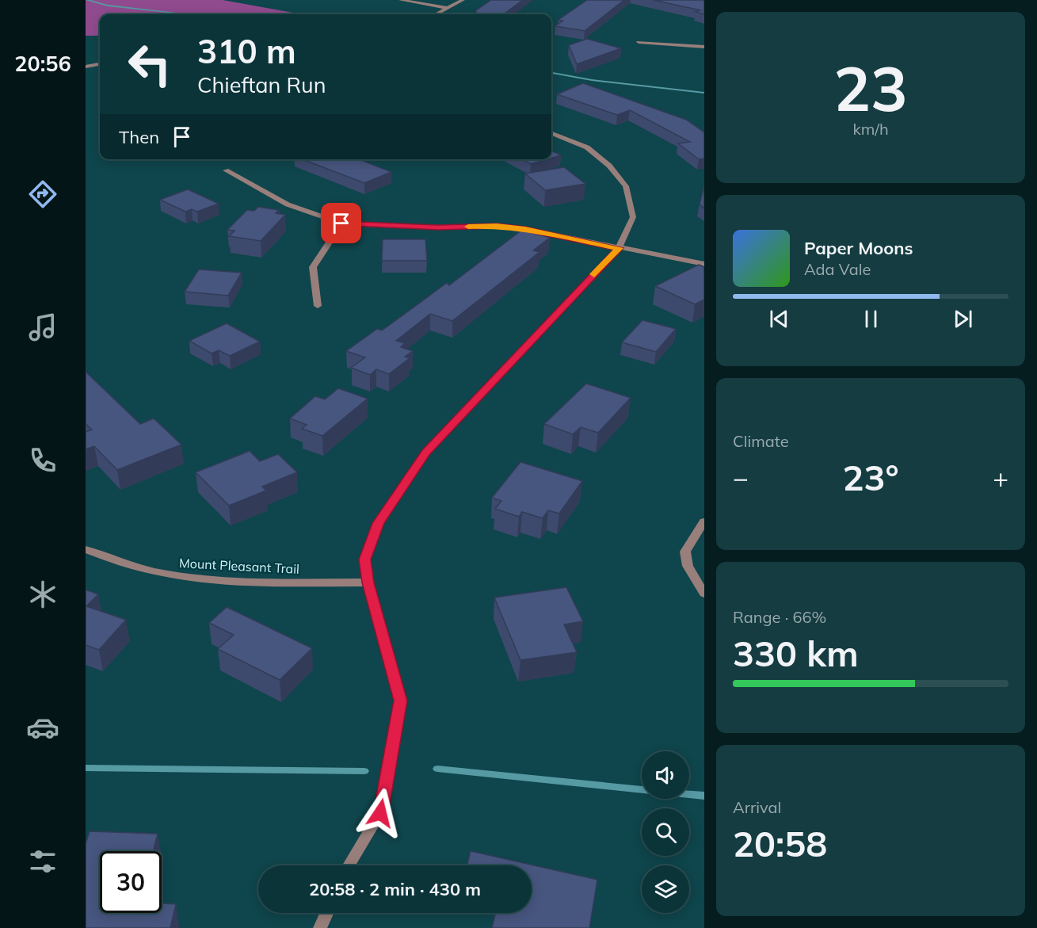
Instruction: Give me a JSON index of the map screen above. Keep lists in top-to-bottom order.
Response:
{
  "streets": {
    "street": ["Mount Pleasant Trail"]
  },
  "page": {
    "tabs": "20:56",
    "tile": [
      ["23", "km/h"],
      "Climate",
      ["Range · 66%", "330 km"],
      ["Arrival", "20:58"]
    ],
    "turn": ["310 m", "Chieftan Run"],
    "then": "Then",
    "song": ["Paper Moons", "Ada Vale"],
    "heat": ["−", "23°", "+"],
    "limit": "30",
    "trip": "20:58 · 2 min · 430 m"
  }
}
